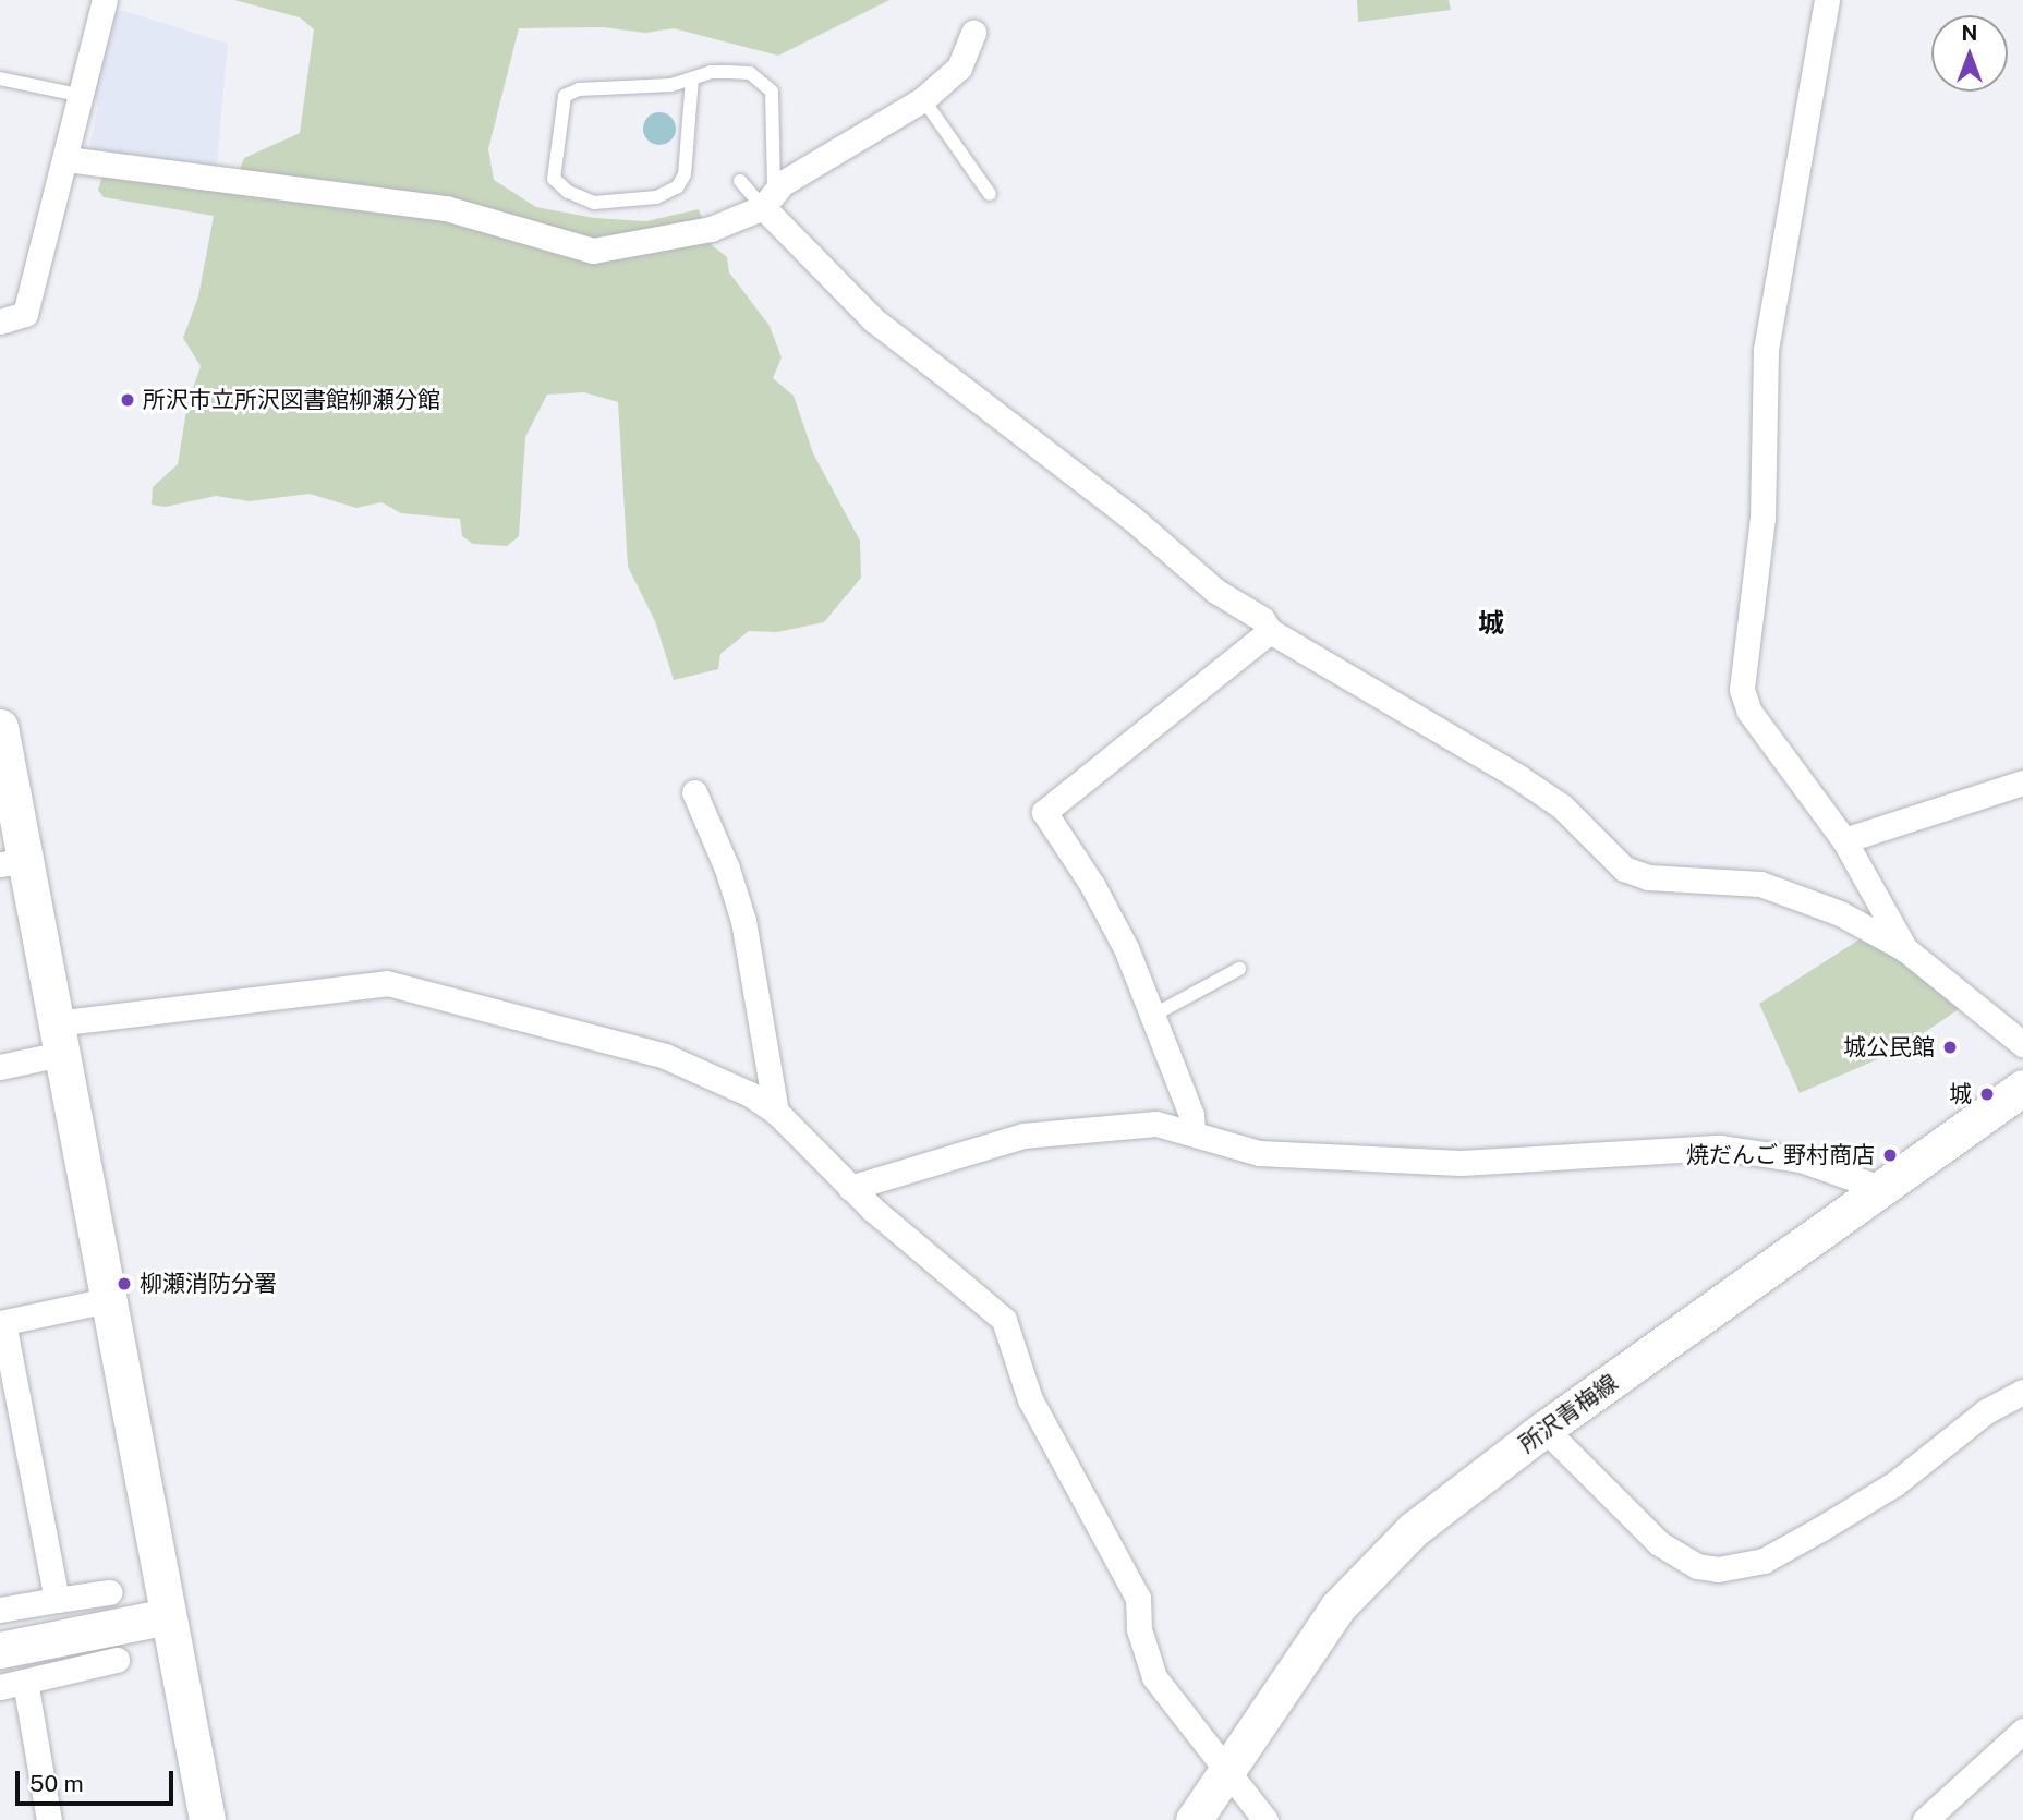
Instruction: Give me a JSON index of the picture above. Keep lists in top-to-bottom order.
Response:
{
  "streets": {
    "street": ["所沢青梅線"]
  },
  "districts": ["城"],
  "places": [
    "所沢市立所沢図書館柳瀬分館",
    "城公民館",
    "城",
    "焼だんご 野村商店",
    "柳瀬消防分署"
  ],
  "scale_bar": "50 m",
  "north": "top"
}
